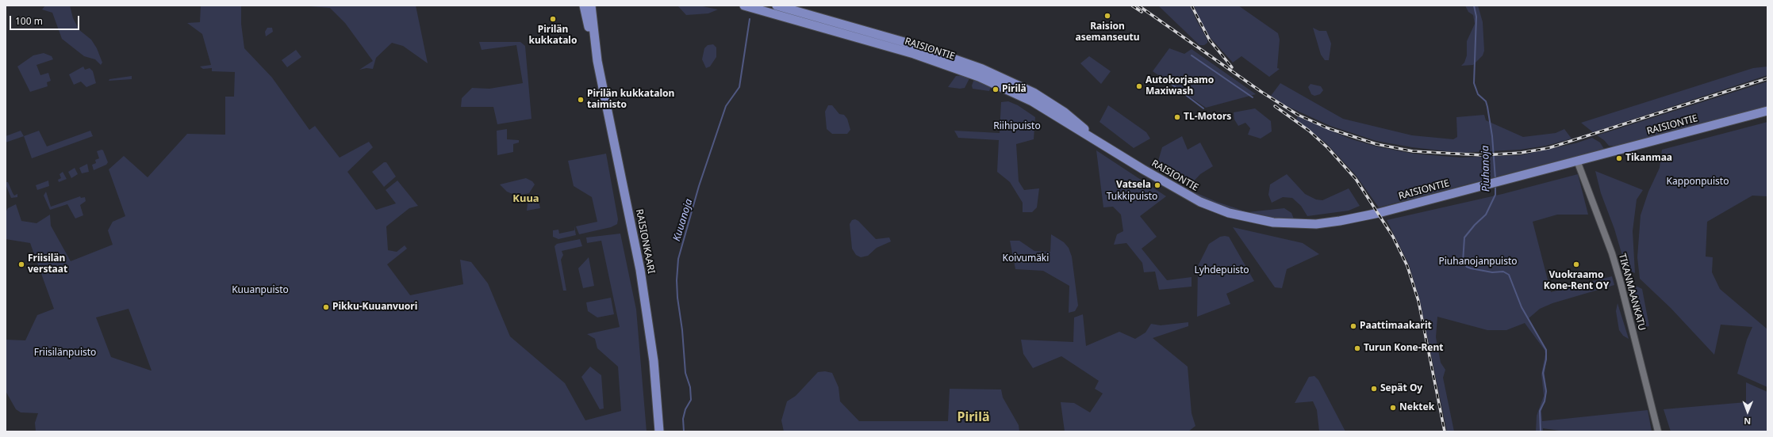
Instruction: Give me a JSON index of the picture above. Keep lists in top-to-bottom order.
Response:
{
  "streets": {
    "main road": ["RAISIONTIE", "RAISIONKAARI"],
    "street": ["TIKANMAANKATU"]
  },
  "crossings": [
    ["RAISIONTIE", "TIKANMAANKATU"]
  ],
  "districts": ["Kuua", "Pirilä"],
  "water": ["Piuhanoja", "Kuuanoja"],
  "parks": [
    "Riihipuisto",
    "Kapponpuisto",
    "Tukkipuisto",
    "Koivumäki",
    "Piuhanojanpuisto",
    "Lyhdepuisto",
    "Kuuanpuisto",
    "Friisilänpuisto"
  ],
  "places": [
    "Raision asemanseutu",
    "Pirilän kukkatalo",
    "Autokorjaamo Maxiwash",
    "Pirilä",
    "Pirilän kukkatalon taimisto",
    "TL-Motors",
    "Tikanmaa",
    "Vatsela",
    "Friisilän verstaat",
    "Vuokraamo Kone-Rent OY",
    "Pikku-Kuuanvuori",
    "Paattimaakarit",
    "Turun Kone-Rent",
    "Sepät Oy",
    "Nektek"
  ],
  "scale_bar": "100 m",
  "north": "bottom"
}
